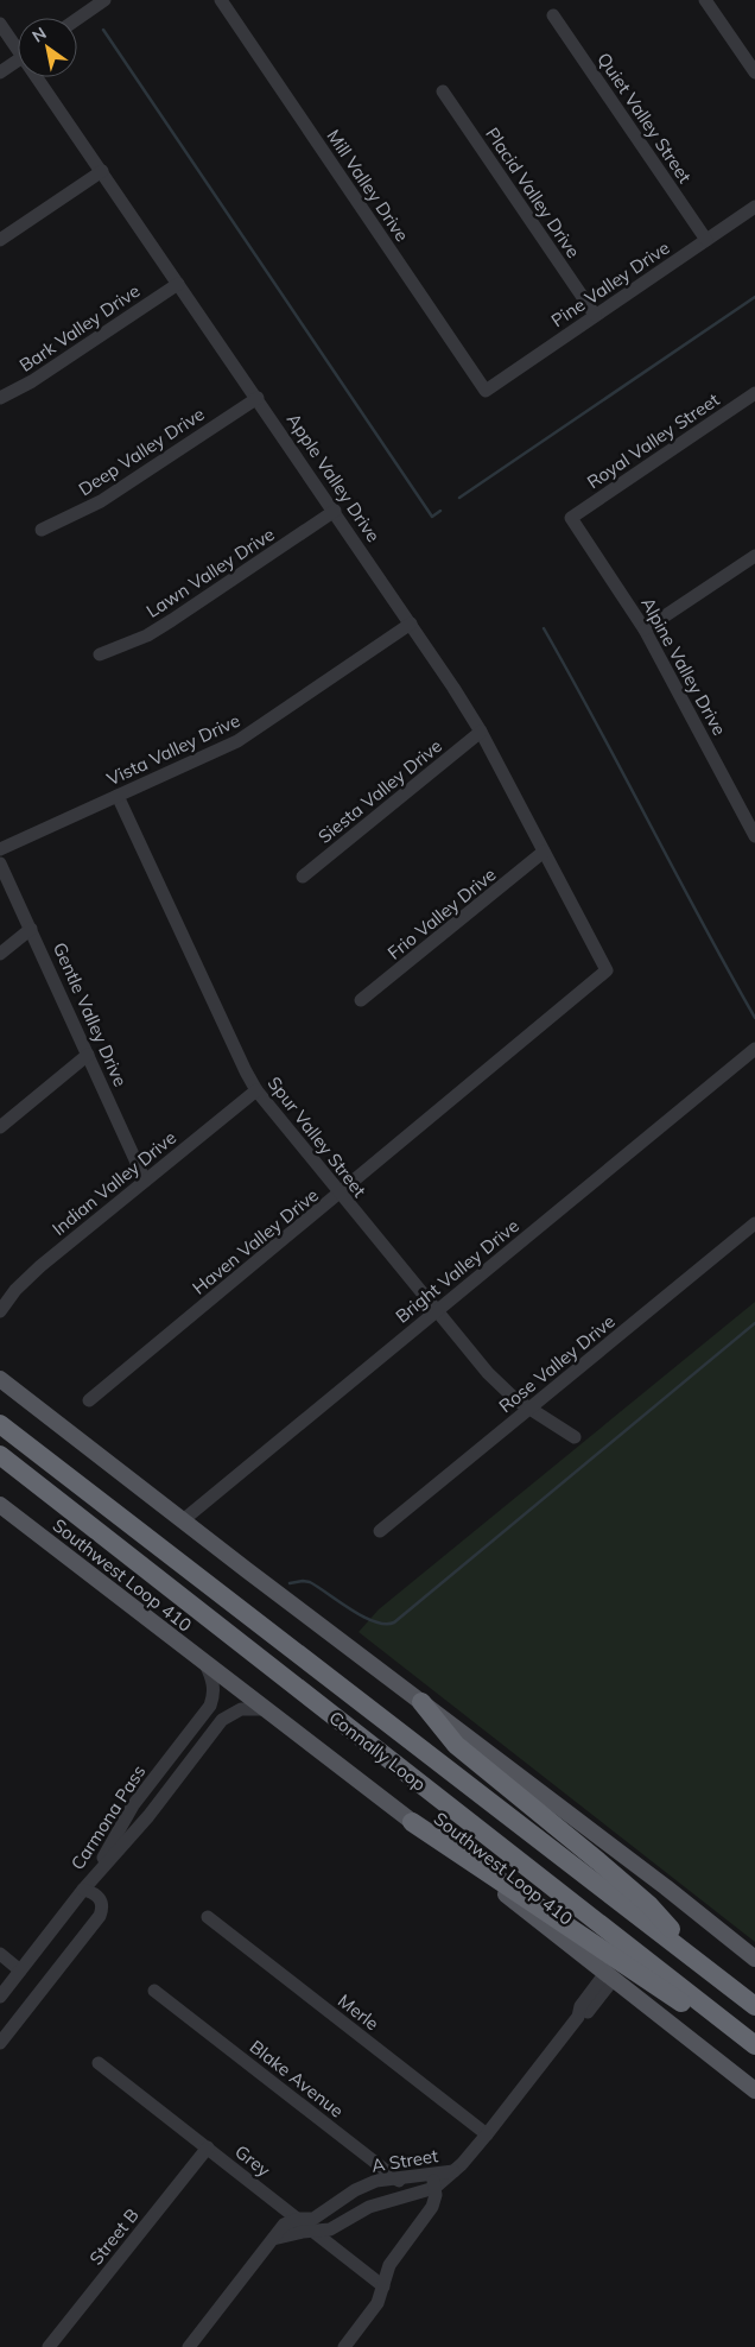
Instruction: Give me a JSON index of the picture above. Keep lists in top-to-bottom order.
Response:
{
  "streets": {
    "highway": ["Connally Loop"],
    "main road": ["Southwest Loop 410"],
    "street": [
      "Quiet Valley Street",
      "Mill Valley Drive",
      "Placid Valley Drive",
      "Pine Valley Drive",
      "Bark Valley Drive",
      "Royal Valley Street",
      "Deep Valley Drive",
      "Apple Valley Drive",
      "Lawn Valley Drive",
      "Alpine Valley Drive",
      "Vista Valley Drive",
      "Siesta Valley Drive",
      "Frio Valley Drive",
      "Gentle Valley Drive",
      "Spur Valley Street",
      "Indian Valley Drive",
      "Haven Valley Drive",
      "Bright Valley Drive",
      "Rose Valley Drive",
      "Carmona Pass",
      "Merle",
      "Blake Avenue",
      "Grey",
      "A Street",
      "Street B"
    ]
  },
  "crossings": [
    ["Quiet Valley Street", "Pine Valley Drive"],
    ["Mill Valley Drive", "Pine Valley Drive"],
    ["Placid Valley Drive", "Pine Valley Drive"],
    ["Bark Valley Drive", "Apple Valley Drive"],
    ["Royal Valley Street", "Alpine Valley Drive"],
    ["Deep Valley Drive", "Apple Valley Drive"],
    ["Apple Valley Drive", "Lawn Valley Drive"],
    ["Apple Valley Drive", "Vista Valley Drive"],
    ["Apple Valley Drive", "Siesta Valley Drive"],
    ["Apple Valley Drive", "Frio Valley Drive"],
    ["Apple Valley Drive", "Haven Valley Drive"],
    ["Vista Valley Drive", "Spur Valley Street"],
    ["Gentle Valley Drive", "Indian Valley Drive"],
    ["Spur Valley Street", "Indian Valley Drive"],
    ["Spur Valley Street", "Haven Valley Drive"],
    ["Spur Valley Street", "Bright Valley Drive"],
    ["Spur Valley Street", "Rose Valley Drive"],
    ["Southwest Loop 410", "Carmona Pass"],
    ["Southwest Loop 410", "A Street"],
    ["Merle", "A Street"],
    ["Blake Avenue", "A Street"],
    ["Grey", "A Street"],
    ["Grey", "Street B"]
  ],
  "north": "top left"
}
